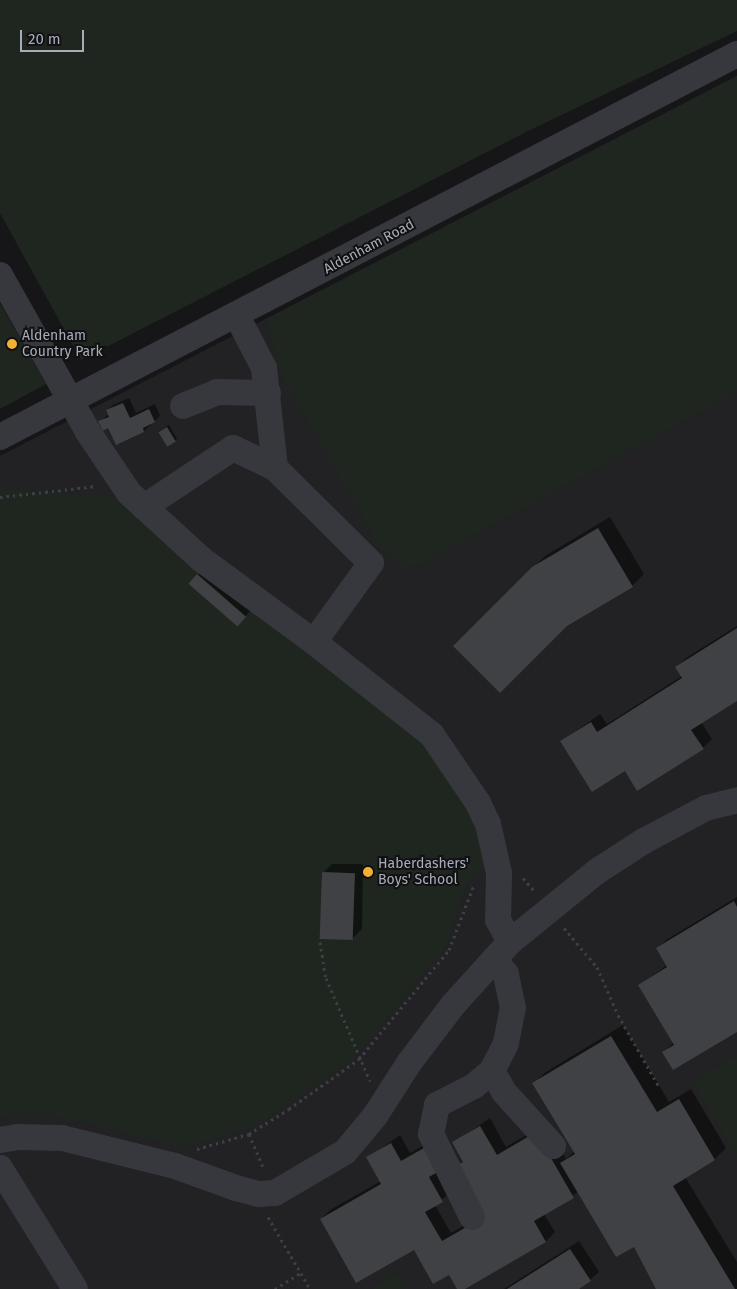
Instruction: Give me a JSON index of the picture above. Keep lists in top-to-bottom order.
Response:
{
  "streets": {
    "street": ["Aldenham Road"]
  },
  "places": ["Aldenham Country Park", "Haberdashers' Boys' School"],
  "scale_bar": "20 m"
}
